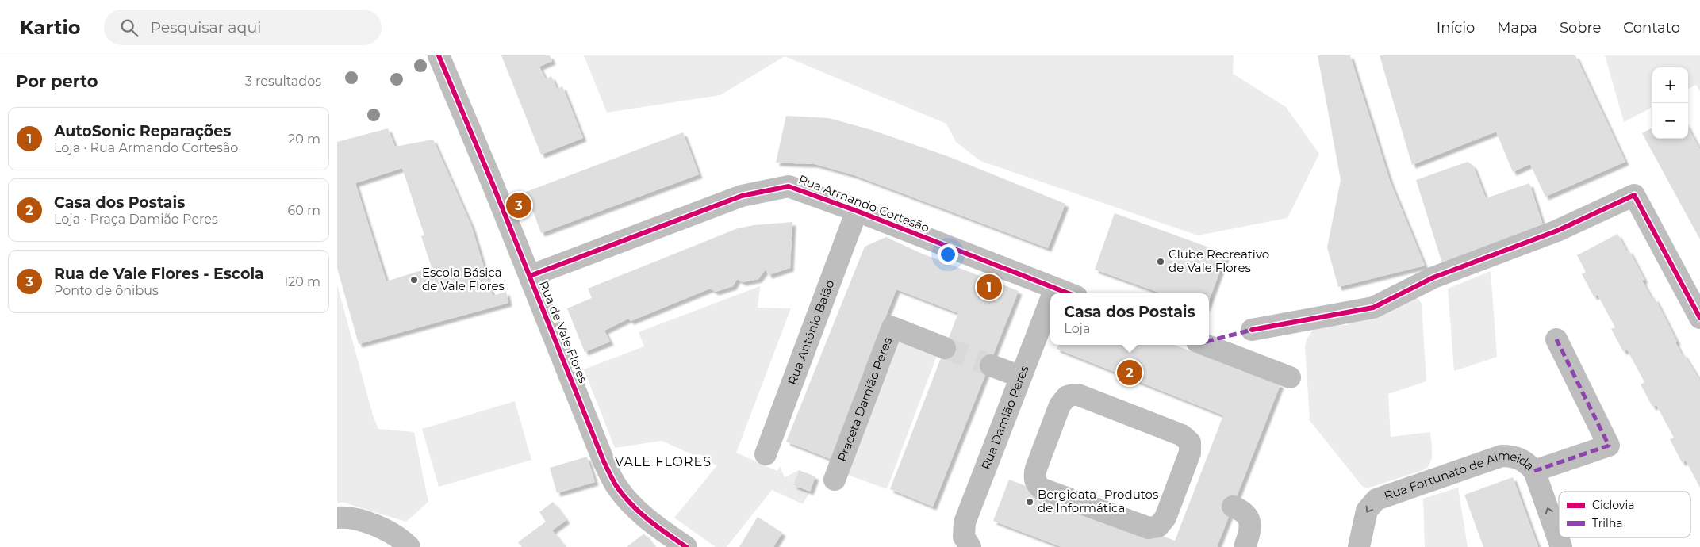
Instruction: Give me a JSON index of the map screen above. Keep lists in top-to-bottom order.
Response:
{
  "streets": {
    "street": [
      "Rua Armando Cortesão",
      "Rua de Vale Flores",
      "Rua António Baião",
      "Praceta Damião Peres",
      "Rua Damião Peres",
      "Rua Fortunato de Almeida"
    ]
  },
  "crossings": [
    ["Rua Armando Cortesão", "Rua de Vale Flores"],
    ["Rua Armando Cortesão", "Rua António Baião"],
    ["Rua Armando Cortesão", "Rua Damião Peres"]
  ],
  "districts": ["VALE FLORES"],
  "places": ["Clube Recreativo de Vale Flores", "Escola Básica de Vale Flores", "Bergidata- Produtos de Informática"],
  "legend": ["Ciclovia", "Trilha"],
  "page": {
    "header": "Kartio",
    "search": "Pesquisar aqui",
    "nav": [
      "Início",
      "Mapa",
      "Sobre",
      "Contato"
    ],
    "heading": ["Por perto", "3 resultados"],
    "map_buttons": ["+", "−"],
    "list": [
      {
        "mark": "1",
        "name": "AutoSonic Reparações",
        "note": "Loja · Rua Armando Cortesão",
        "value": "20 m"
      },
      {
        "mark": "2",
        "name": "Casa dos Postais",
        "note": "Loja · Praça Damião Peres",
        "value": "60 m"
      },
      {
        "mark": "3",
        "name": "Rua de Vale Flores - Escola",
        "note": "Ponto de ônibus",
        "value": "120 m"
      }
    ],
    "pins": ["3", "1", "2"],
    "popup": ["Casa dos Postais", "Loja"]
  }
}
